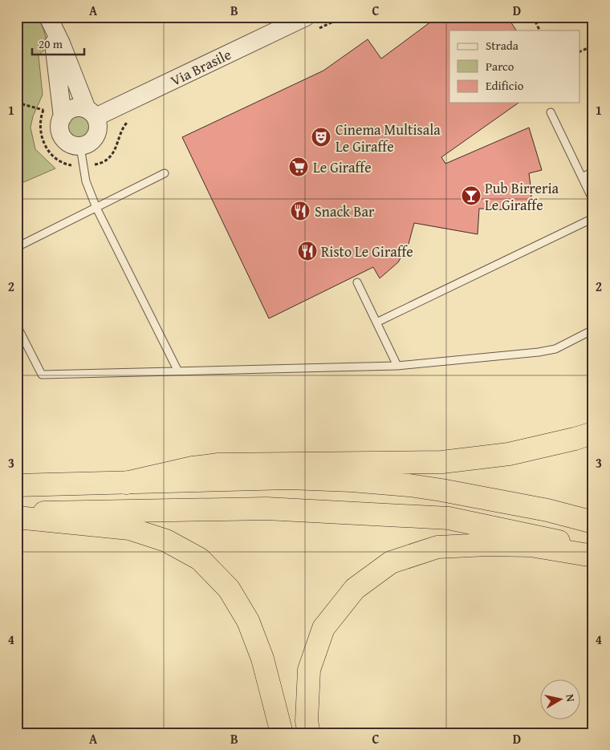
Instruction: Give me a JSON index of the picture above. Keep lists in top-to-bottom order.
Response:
{
  "streets": {
    "street": ["Via Brasile"]
  },
  "places": {
    "theatre": ["Cinema Multisala Le Giraffe"],
    "supermarket": ["Le Giraffe"],
    "bar": ["Pub Birreria Le Giraffe"],
    "restaurant": ["Snack Bar", "Risto Le Giraffe"]
  },
  "legend": ["Strada", "Parco", "Edificio"],
  "scale_bar": "20 m",
  "north": "right",
  "grid": {
    "columns": [
      "A",
      "B",
      "C",
      "D"
    ],
    "rows": [
      "1",
      "2",
      "3",
      "4"
    ]
  }
}
